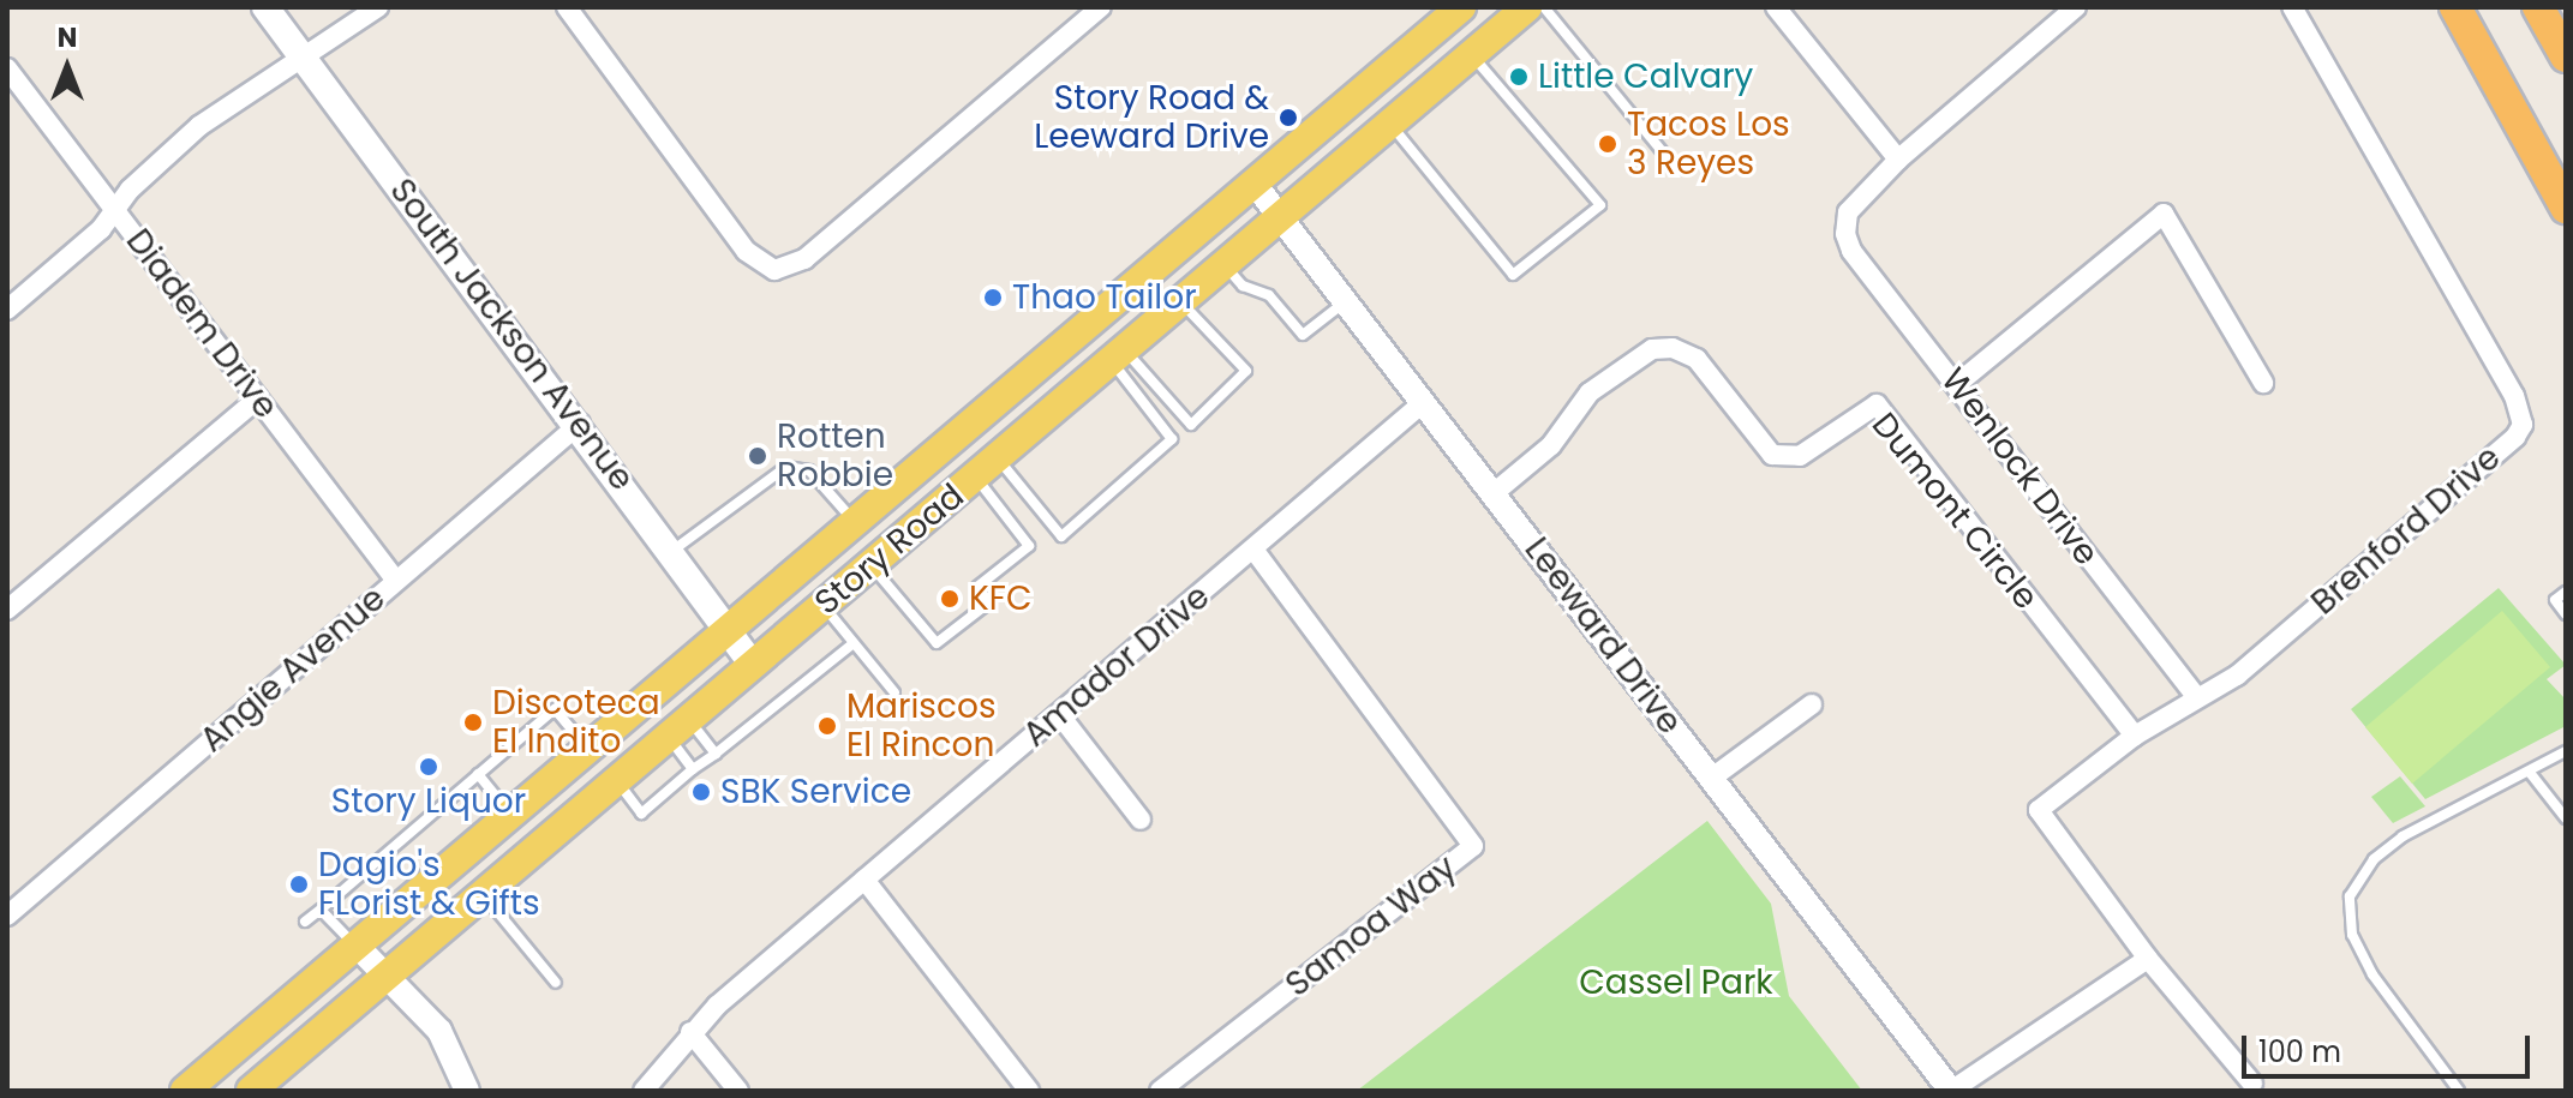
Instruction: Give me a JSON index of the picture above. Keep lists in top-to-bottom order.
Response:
{
  "streets": {
    "main road": ["South Jackson Avenue", "Story Road"],
    "street": [
      "Diadem Drive",
      "Wenlock Drive",
      "Dumont Circle",
      "Brenford Drive",
      "Leeward Drive",
      "Amador Drive",
      "Angie Avenue",
      "Samoa Way"
    ]
  },
  "crossings": [
    ["Diadem Drive", "Angie Avenue"],
    ["South Jackson Avenue", "Story Road"],
    ["South Jackson Avenue", "Angie Avenue"],
    ["Wenlock Drive", "Brenford Drive"],
    ["Dumont Circle", "Brenford Drive"],
    ["Dumont Circle", "Leeward Drive"],
    ["Story Road", "Leeward Drive"],
    ["Leeward Drive", "Amador Drive"],
    ["Amador Drive", "Samoa Way"]
  ],
  "parks": ["Cassel Park"],
  "places": [
    "Little Calvary",
    "Story Road & Leeward Drive",
    "Tacos Los 3 Reyes",
    "Thao Tailor",
    "Rotten Robbie",
    "KFC",
    "Discoteca El Indito",
    "Mariscos El Rincon",
    "Story Liquor",
    "SBK Service",
    "Dagio's FLorist & Gifts"
  ],
  "scale_bar": "100 m",
  "north": "top"
}
